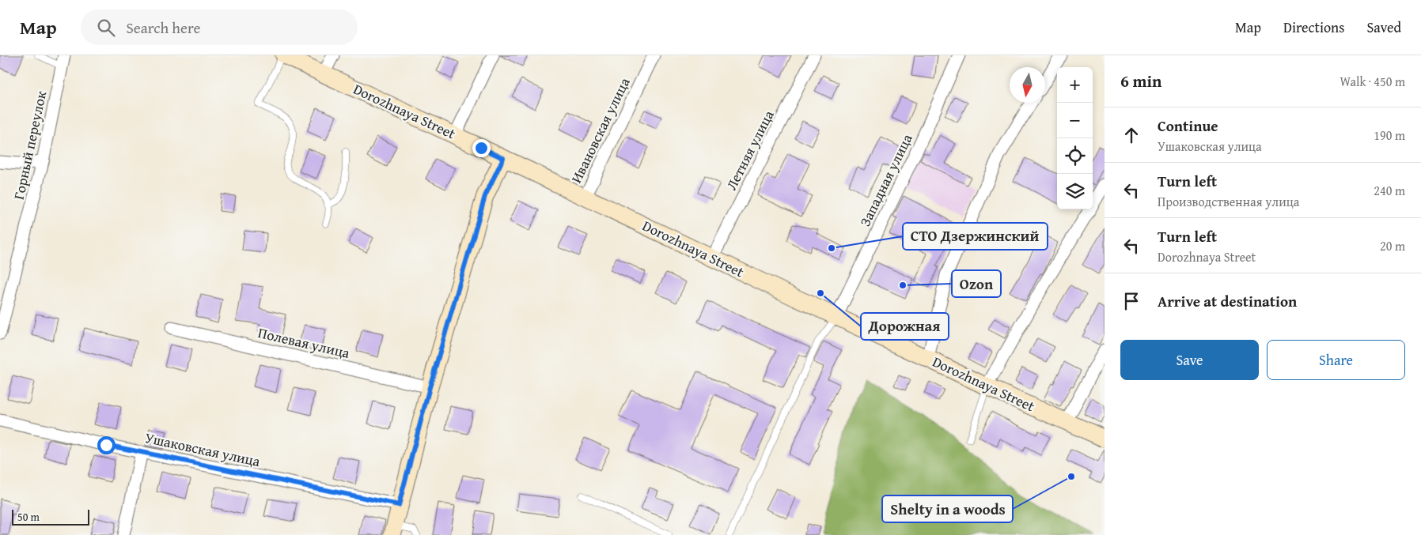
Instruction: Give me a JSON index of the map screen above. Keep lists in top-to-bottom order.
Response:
{
  "streets": {
    "main road": ["Dorozhnaya Street"],
    "street": [
      "Ивановская улица",
      "Горный переулок",
      "Летняя улица",
      "Западная улица",
      "Полевая улица",
      "Ушаковская улица"
    ]
  },
  "crossings": [
    ["Dorozhnaya Street", "Ивановская улица"],
    ["Dorozhnaya Street", "Летняя улица"],
    ["Dorozhnaya Street", "Западная улица"]
  ],
  "places": [
    "СТО Дзержинский",
    "Ozon",
    "Дорожная",
    "Shelty in a woods"
  ],
  "scale_bar": "50 m",
  "north": "bottom",
  "page": {
    "header": "Map",
    "search": "Search here",
    "nav": ["Map", "Directions", "Saved"],
    "heading": ["6 min", "Walk · 450 m"],
    "map_buttons": ["+", "−"],
    "list": [
      ["Continue", "Ушаковская улица", "190 m"],
      ["Turn left", "Производственная улица", "240 m"],
      ["Turn left", "Dorozhnaya Street", "20 m"],
      "Arrive at destination"
    ],
    "buttons": ["Save", "Share"],
    "scale": "50 m"
  }
}
